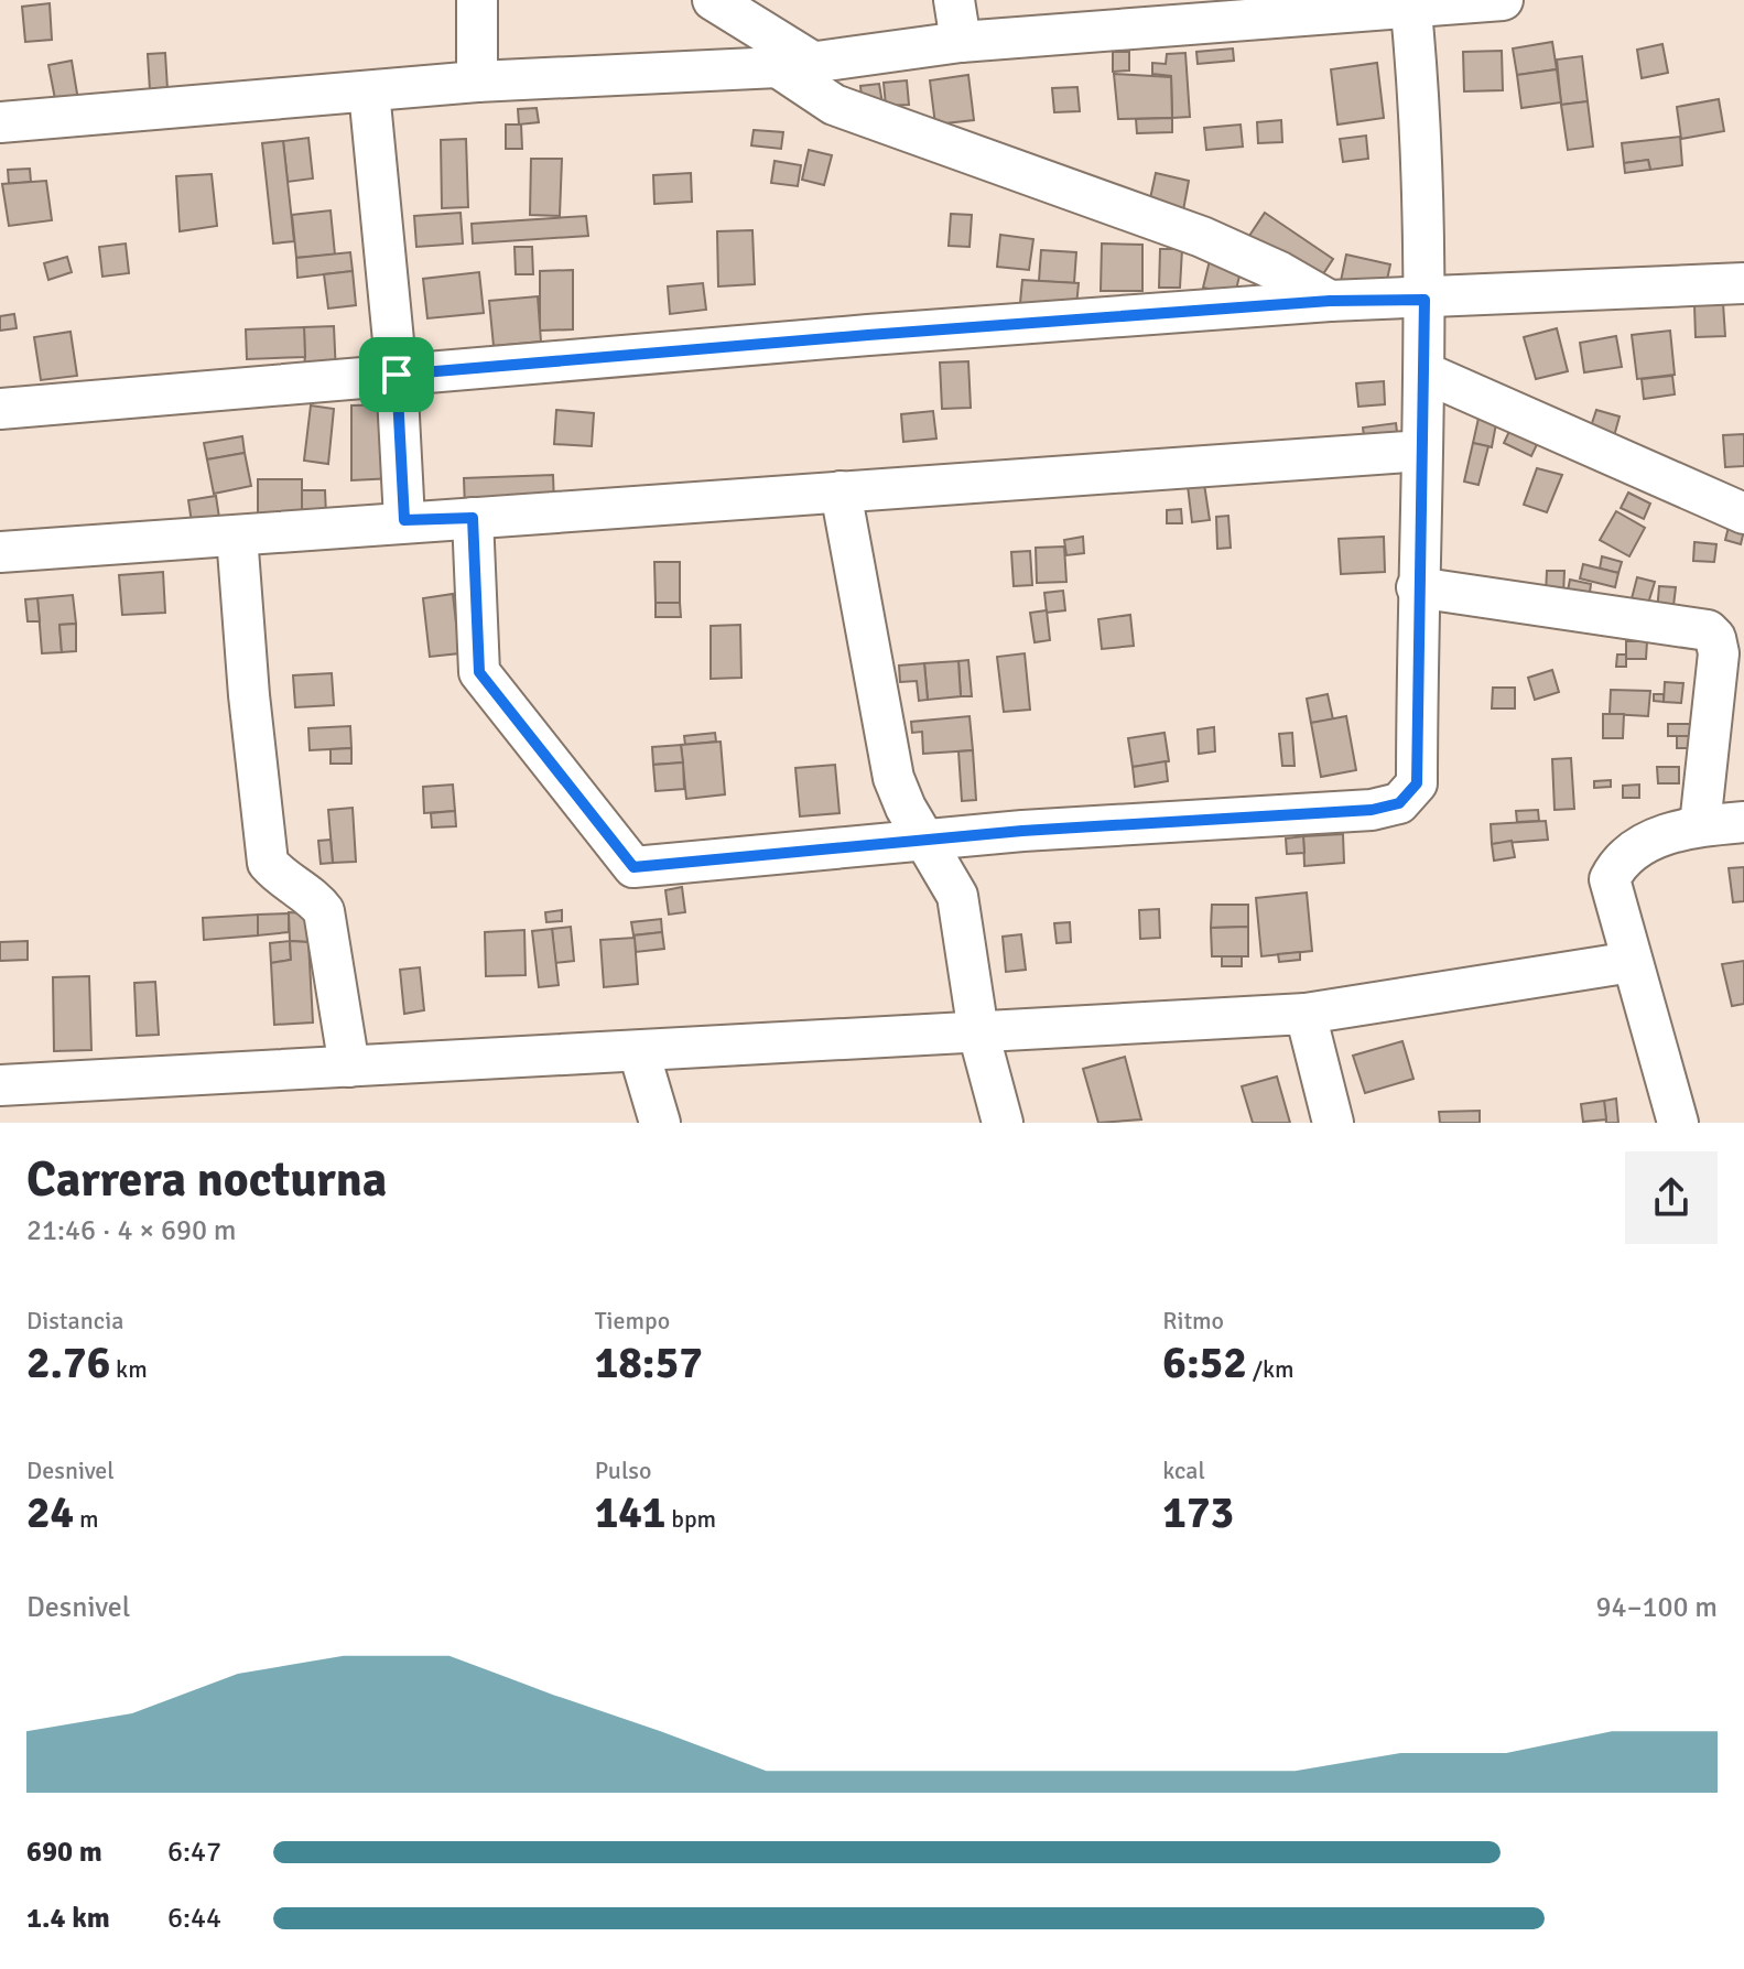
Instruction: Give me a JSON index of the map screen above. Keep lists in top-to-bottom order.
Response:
{
  "page": {
    "heading": ["Carrera nocturna", "21:46 · 4 × 690 m"],
    "stats": [
      ["Distancia", "2.76 km"],
      ["Tiempo", "18:57"],
      ["Ritmo", "6:52 /km"],
      ["Desnivel", "24 m"],
      ["Pulso", "141 bpm"],
      ["kcal", "173"]
    ],
    "chart": ["Desnivel", "94–100 m"],
    "list": [
      {
        "name": "690 m",
        "note": "6:47"
      },
      {
        "name": "1.4 km",
        "note": "6:44"
      }
    ]
  }
}
